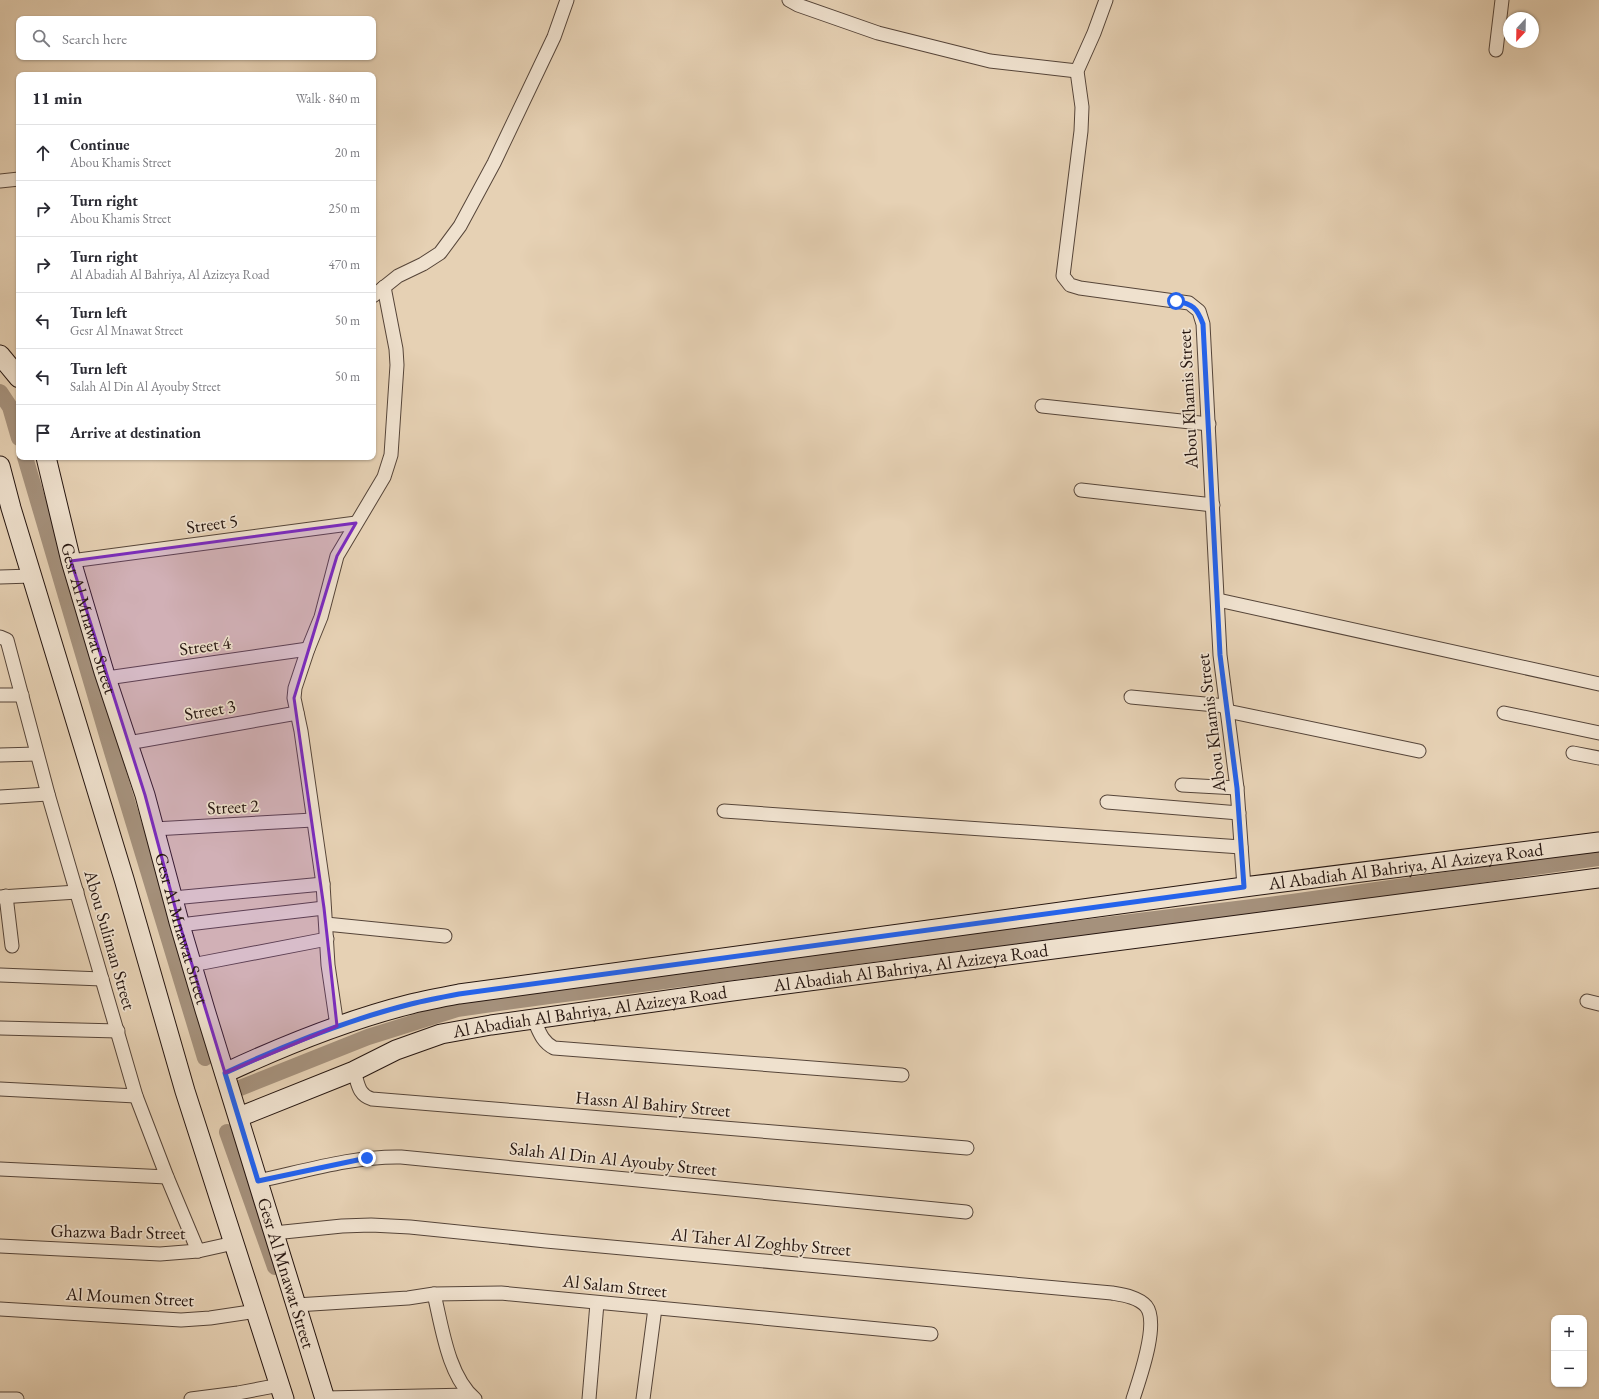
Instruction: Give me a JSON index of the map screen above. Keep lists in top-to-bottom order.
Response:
{
  "streets": {
    "street": [
      "Abou Khamis Street",
      "Street 5",
      "Gesr Al Mnawat Street",
      "Street 4",
      "Street 3",
      "Street 2",
      "Al Abadiah Al Bahriya, Al Azizeya Road",
      "Abou Suliman Street",
      "Hassn Al Bahiry Street",
      "Salah Al Din Al Ayouby Street",
      "Ghazwa Badr Street",
      "Al Taher Al Zoghby Street",
      "Al Salam Street",
      "Al Moumen Street"
    ]
  },
  "crossings": [
    ["Abou Khamis Street", "Al Abadiah Al Bahriya, Al Azizeya Road"],
    ["Street 5", "Gesr Al Mnawat Street"],
    ["Gesr Al Mnawat Street", "Street 4"],
    ["Gesr Al Mnawat Street", "Street 3"],
    ["Gesr Al Mnawat Street", "Street 2"],
    ["Gesr Al Mnawat Street", "Al Abadiah Al Bahriya, Al Azizeya Road"],
    ["Gesr Al Mnawat Street", "Salah Al Din Al Ayouby Street"],
    ["Gesr Al Mnawat Street", "Al Taher Al Zoghby Street"],
    ["Gesr Al Mnawat Street", "Al Salam Street"],
    ["Al Abadiah Al Bahriya, Al Azizeya Road", "Hassn Al Bahiry Street"],
    ["Abou Suliman Street", "Ghazwa Badr Street"]
  ],
  "north": "bottom",
  "page": {
    "search": "Search here",
    "heading": ["11 min", "Walk · 840 m"],
    "list": [
      ["Continue", "Abou Khamis Street", "20 m"],
      ["Turn right", "Abou Khamis Street", "250 m"],
      ["Turn right", "Al Abadiah Al Bahriya, Al Azizeya Road", "470 m"],
      ["Turn left", "Gesr Al Mnawat Street", "50 m"],
      ["Turn left", "Salah Al Din Al Ayouby Street", "50 m"],
      "Arrive at destination"
    ],
    "map_buttons": ["+", "−"]
  }
}
